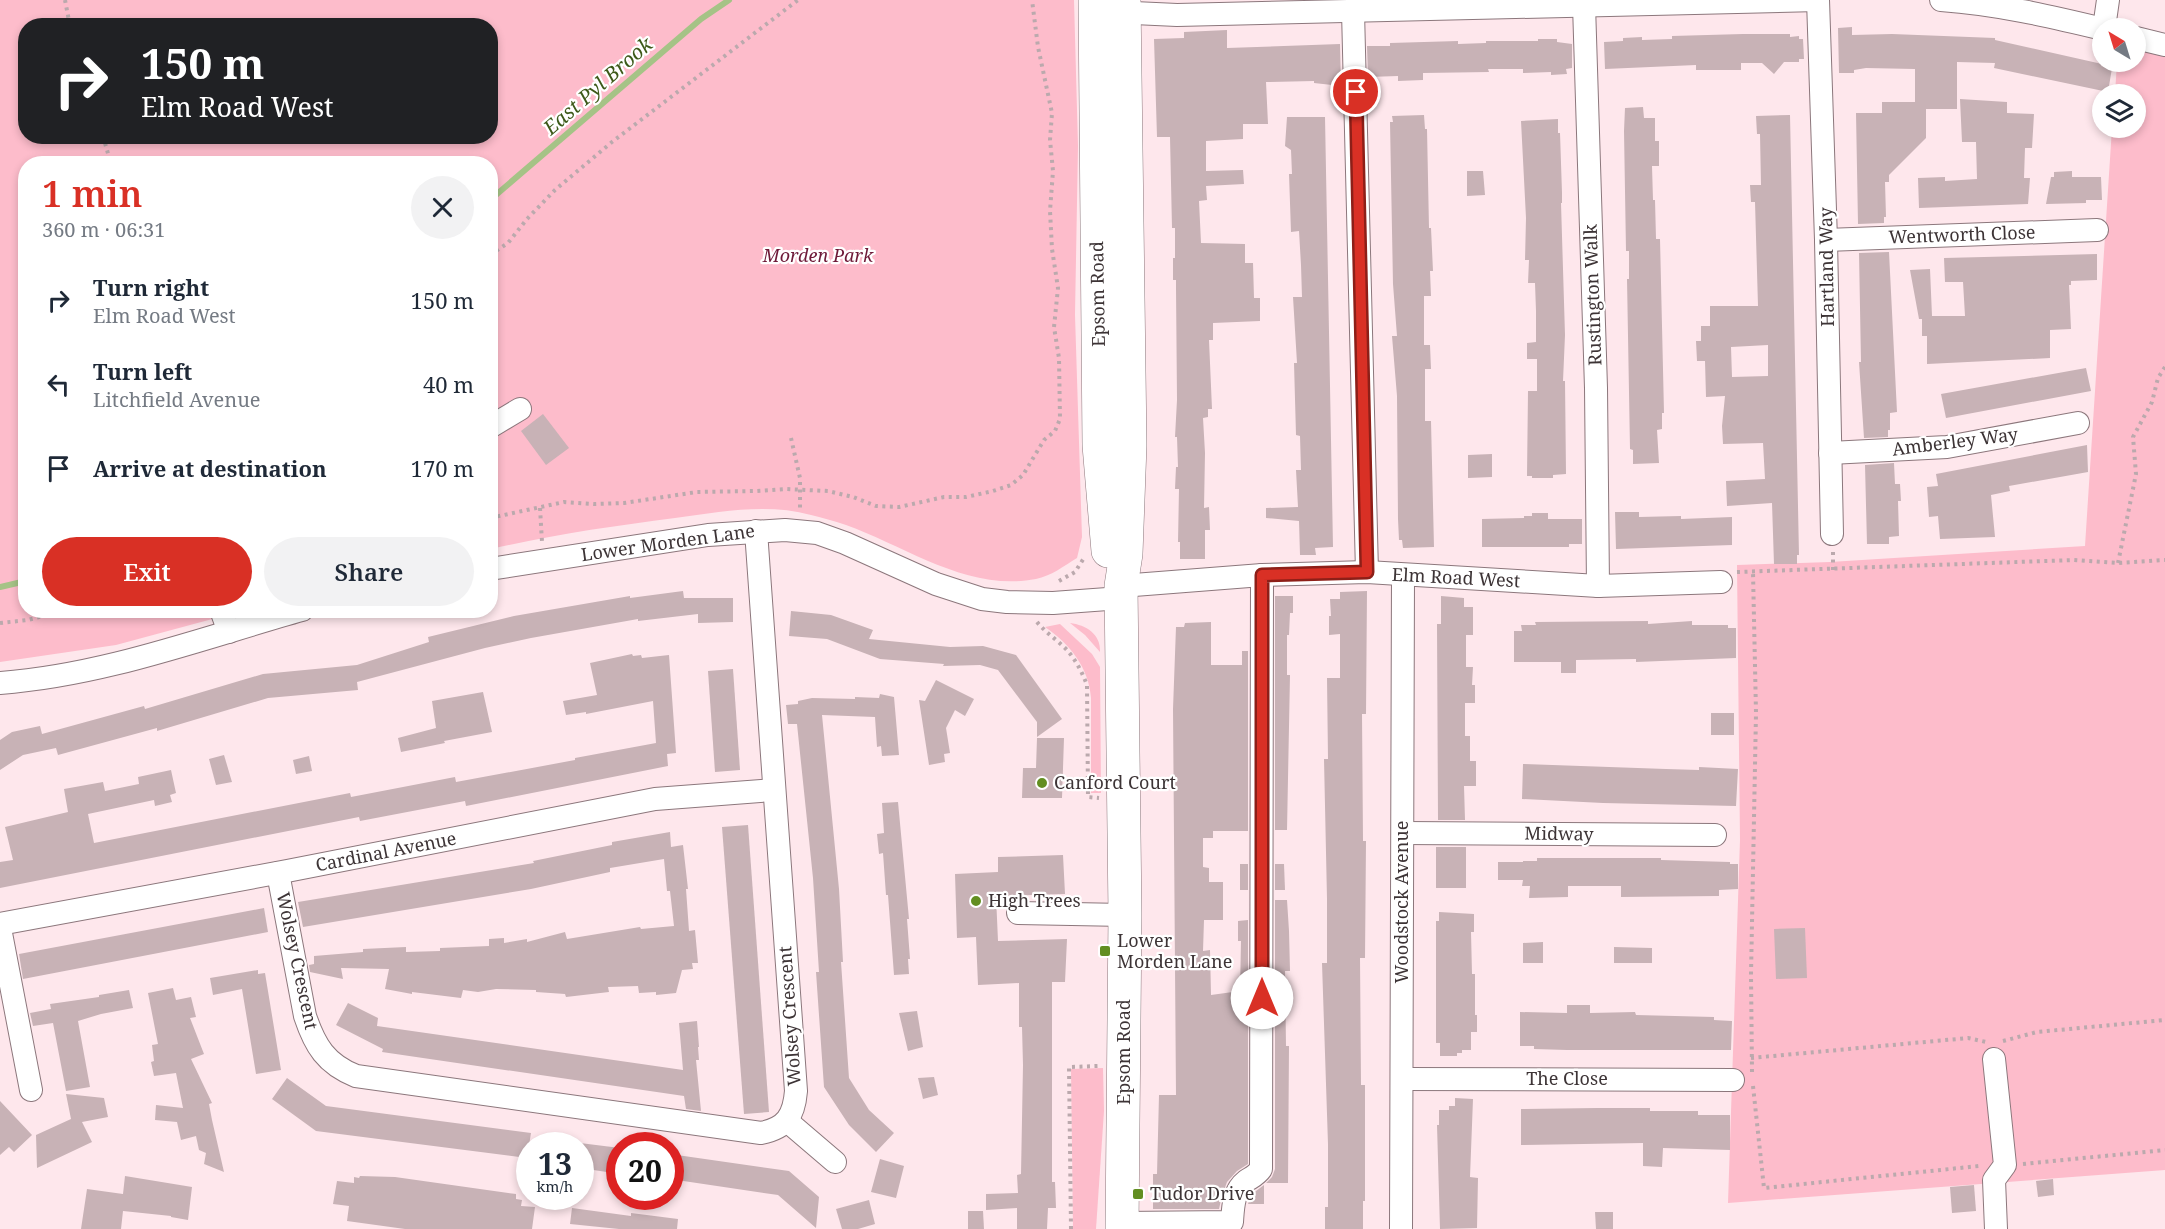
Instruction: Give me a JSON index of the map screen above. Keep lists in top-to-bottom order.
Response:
{
  "streets": {
    "highway": ["Epsom Road"],
    "street": [
      "Wentworth Close",
      "Hartland Way",
      "Rustington Walk",
      "Amberley Way",
      "Lower Morden Lane",
      "Elm Road West",
      "Midway",
      "Cardinal Avenue",
      "Woodstock Avenue",
      "Wolsey Crescent",
      "The Close"
    ]
  },
  "crossings": [
    ["Wentworth Close", "Hartland Way"],
    ["Hartland Way", "Amberley Way"],
    ["Epsom Road", "Lower Morden Lane"],
    ["Epsom Road", "Elm Road West"],
    ["Rustington Walk", "Elm Road West"],
    ["Lower Morden Lane", "Elm Road West"],
    ["Lower Morden Lane", "Wolsey Crescent"],
    ["Elm Road West", "Woodstock Avenue"],
    ["Midway", "Woodstock Avenue"],
    ["Cardinal Avenue", "Wolsey Crescent"],
    ["Woodstock Avenue", "The Close"]
  ],
  "water": ["East Pyl Brook"],
  "parks": ["Morden Park"],
  "places": {
    "other": ["Canford Court", "High Trees"],
    "transit": ["Lower Morden Lane", "Tudor Drive"]
  },
  "north": "top left",
  "page": {
    "turn": ["150 m", "Elm Road West"],
    "heading": ["1 min", "360 m · 06:31"],
    "list": [
      {
        "name": "Turn right",
        "note": "Elm Road West",
        "value": "150 m"
      },
      {
        "name": "Turn left",
        "note": "Litchfield Avenue",
        "value": "40 m"
      },
      {
        "name": "Arrive at destination",
        "value": "170 m"
      }
    ],
    "buttons": ["Exit", "Share"],
    "speed": "13 km/h",
    "limit": "20"
  }
}
